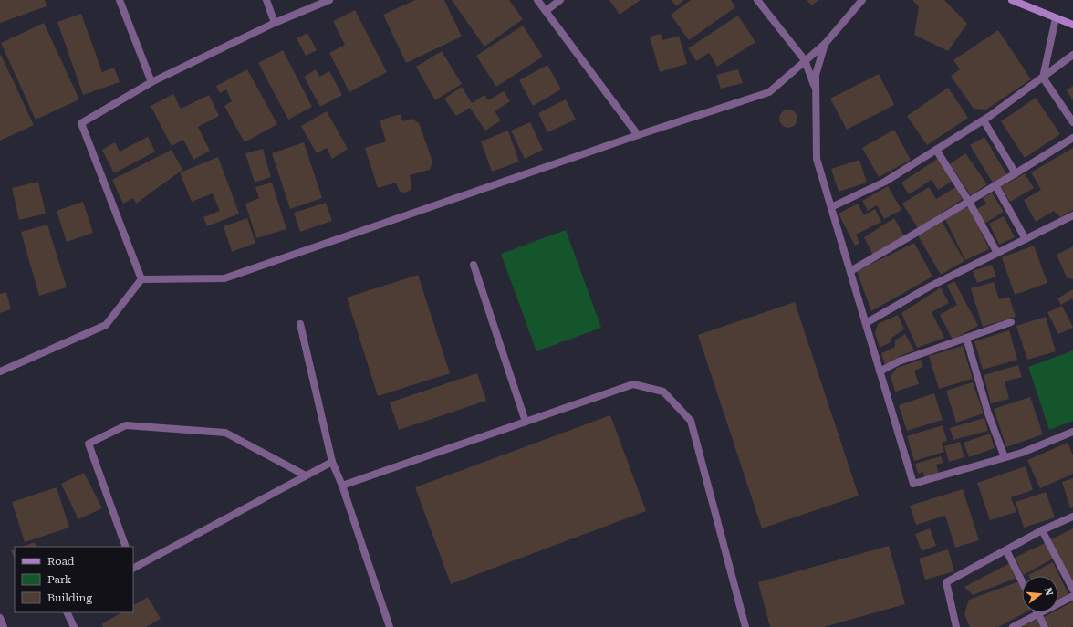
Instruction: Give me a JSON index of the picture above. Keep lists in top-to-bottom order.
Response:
{
  "legend": ["Road", "Park", "Building"],
  "north": "right"
}
